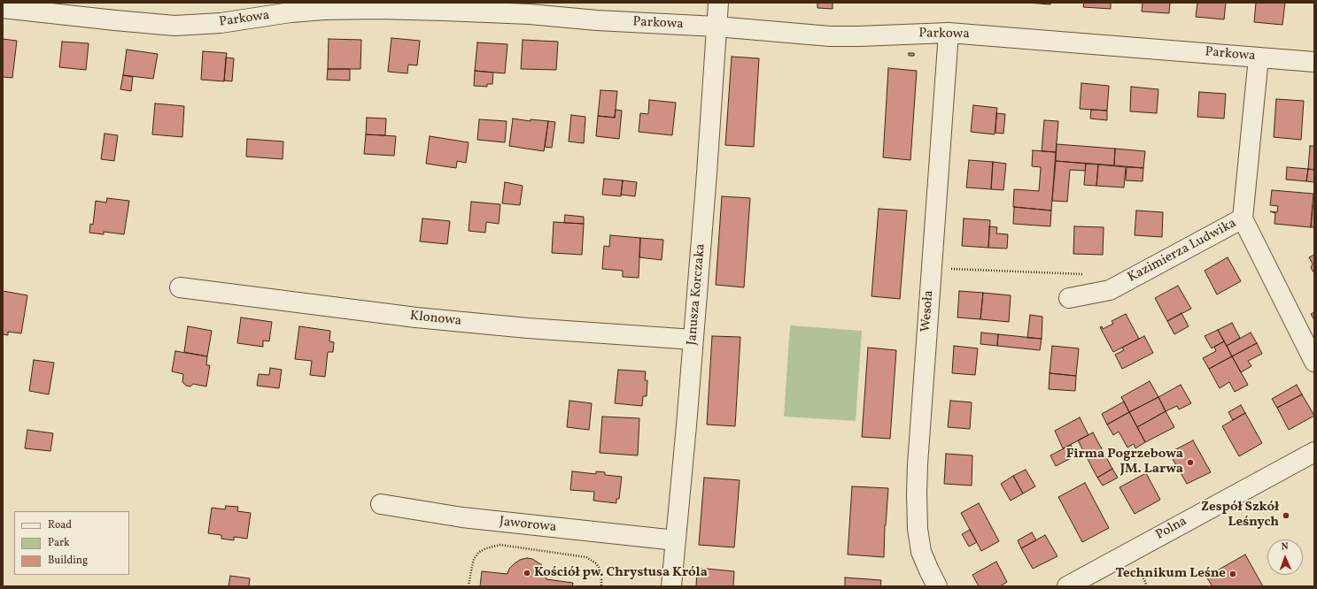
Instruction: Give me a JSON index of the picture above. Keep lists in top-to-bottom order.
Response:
{
  "streets": {
    "street": [
      "Parkowa",
      "Kazimierza Ludwika",
      "Janusza Korczaka",
      "Wesoła",
      "Klonowa",
      "Jaworowa",
      "Polna"
    ]
  },
  "crossings": [
    ["Parkowa", "Kazimierza Ludwika"],
    ["Parkowa", "Janusza Korczaka"],
    ["Parkowa", "Wesoła"],
    ["Janusza Korczaka", "Klonowa"],
    ["Janusza Korczaka", "Jaworowa"]
  ],
  "places": [
    "Firma Pogrzebowa JM. Larwa",
    "Zespół Szkół Leśnych",
    "Kościół pw. Chrystusa Króla",
    "Technikum Leśne"
  ],
  "legend": ["Road", "Park", "Building"],
  "north": "top"
}
